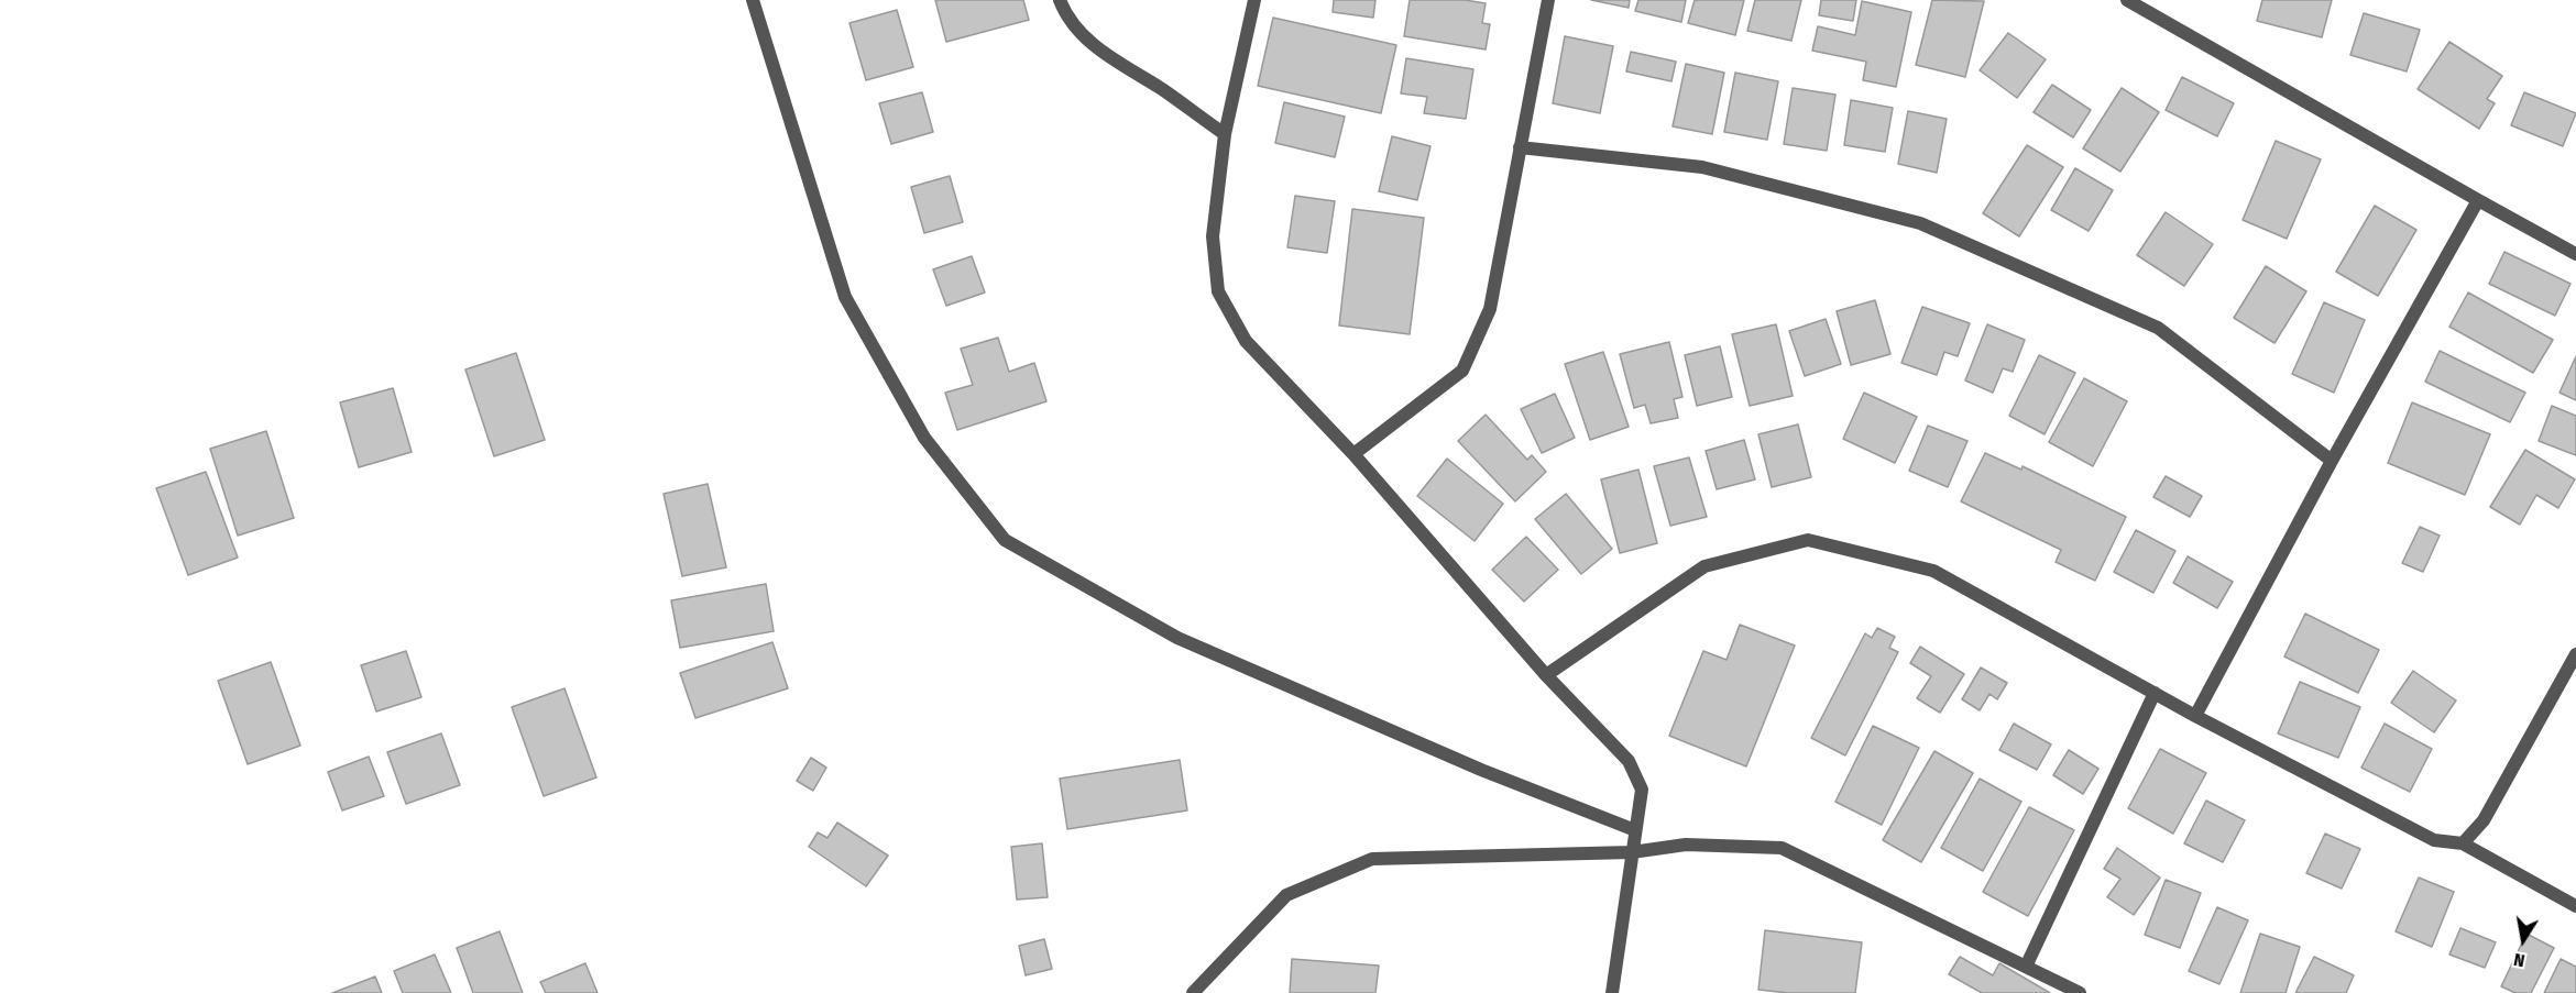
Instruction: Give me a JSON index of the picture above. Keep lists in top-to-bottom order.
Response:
{
  "north": "bottom"
}
